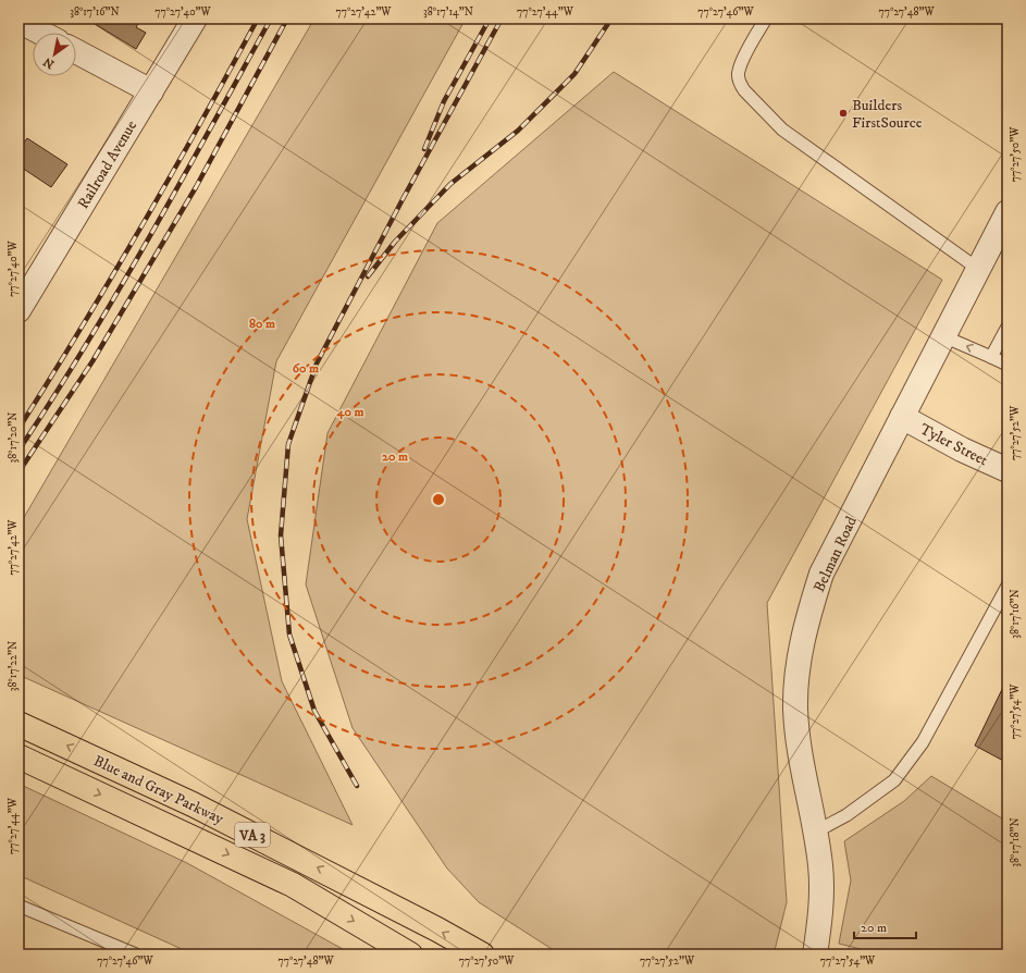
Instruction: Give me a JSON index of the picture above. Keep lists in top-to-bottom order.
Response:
{
  "streets": {
    "highway": ["Blue and Gray Parkway", "VA 3"],
    "street": ["Railroad Avenue", "Tyler Street", "Belman Road"]
  },
  "crossings": [
    ["Tyler Street", "Belman Road"]
  ],
  "places": ["Builders FirstSource"],
  "scale_bar": "20 m",
  "north": "bottom left",
  "coordinates": [
    "38°17'16\"N",
    "77°27'40\"W",
    "77°27'42\"W",
    "38°17'14\"N",
    "77°27'44\"W",
    "77°27'46\"W",
    "77°27'48\"W",
    "77°27'50\"W",
    "77°27'52\"W",
    "38°17'20\"N",
    "38°17'22\"N",
    "77°27'54\"W",
    "38°17'18\"N"
  ],
  "rings": [
    "80 m",
    "60 m",
    "40 m",
    "20 m"
  ]
}
